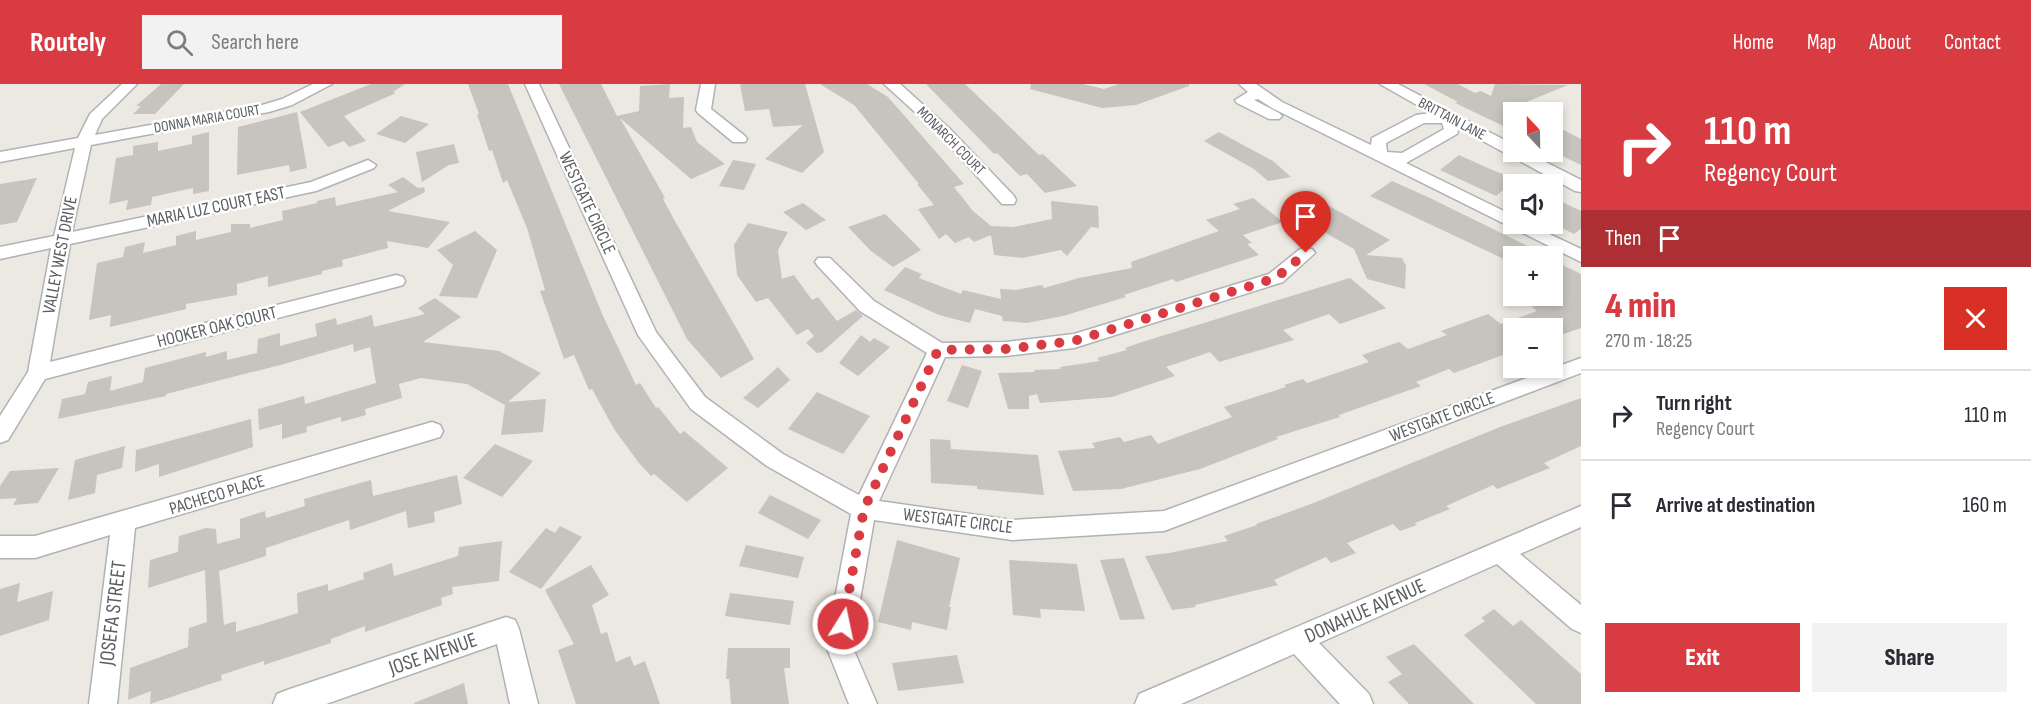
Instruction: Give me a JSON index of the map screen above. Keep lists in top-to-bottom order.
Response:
{
  "streets": {
    "street": [
      "DONNA MARIA COURT",
      "BRITTAIN LANE",
      "MONARCH COURT",
      "WESTGATE CIRCLE",
      "MARIA LUZ COURT EAST",
      "VALLEY WEST DRIVE",
      "HOOKER OAK COURT",
      "PACHECO PLACE",
      "DONAHUE AVENUE",
      "JOSEFA STREET",
      "JOSE AVENUE"
    ]
  },
  "crossings": [
    ["DONNA MARIA COURT", "VALLEY WEST DRIVE"],
    ["MARIA LUZ COURT EAST", "VALLEY WEST DRIVE"],
    ["VALLEY WEST DRIVE", "HOOKER OAK COURT"],
    ["PACHECO PLACE", "JOSEFA STREET"]
  ],
  "north": "top",
  "page": {
    "header": "Routely",
    "search": "Search here",
    "nav": [
      "Home",
      "Map",
      "About",
      "Contact"
    ],
    "turn": ["110 m", "Regency Court"],
    "map_buttons": ["+", "−"],
    "then": "Then",
    "heading": ["4 min", "270 m · 18:25"],
    "list": [
      {
        "name": "Turn right",
        "note": "Regency Court",
        "value": "110 m"
      },
      {
        "name": "Arrive at destination",
        "value": "160 m"
      }
    ],
    "buttons": ["Exit", "Share"]
  }
}
